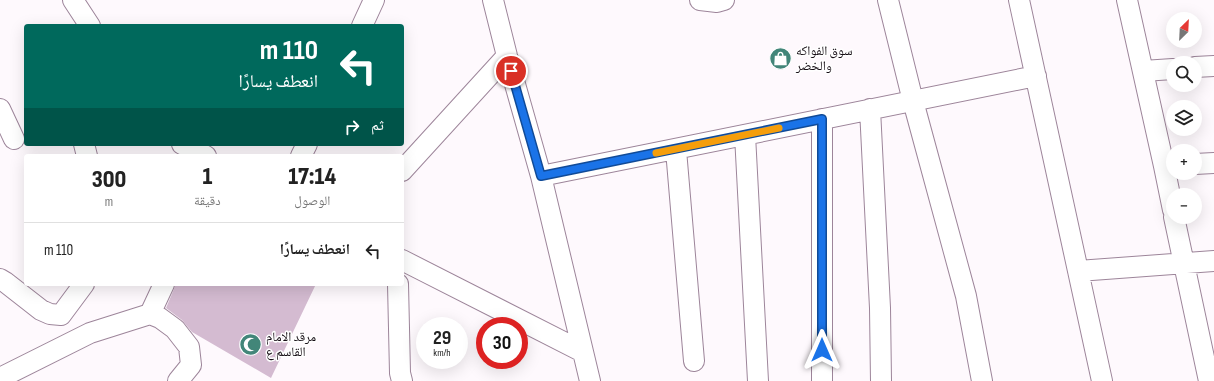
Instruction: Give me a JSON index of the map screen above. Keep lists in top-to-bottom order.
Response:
{
  "places": {
    "shop": ["سوق الفواكه والخضر"],
    "mosque": ["مرقد الامام القاسم ع"]
  },
  "north": "top right",
  "page": {
    "map_buttons": ["+", "−"],
    "turn": ["110 m", "انعطف يسارًا"],
    "then": "ثم",
    "eta": [
      "17:14",
      "الوصول",
      "1",
      "دقيقة",
      "300",
      "m"
    ],
    "list": [
      {
        "name": "انعطف يسارًا",
        "value": "110 m"
      }
    ],
    "speed": "29 km/h",
    "limit": "30"
  }
}
